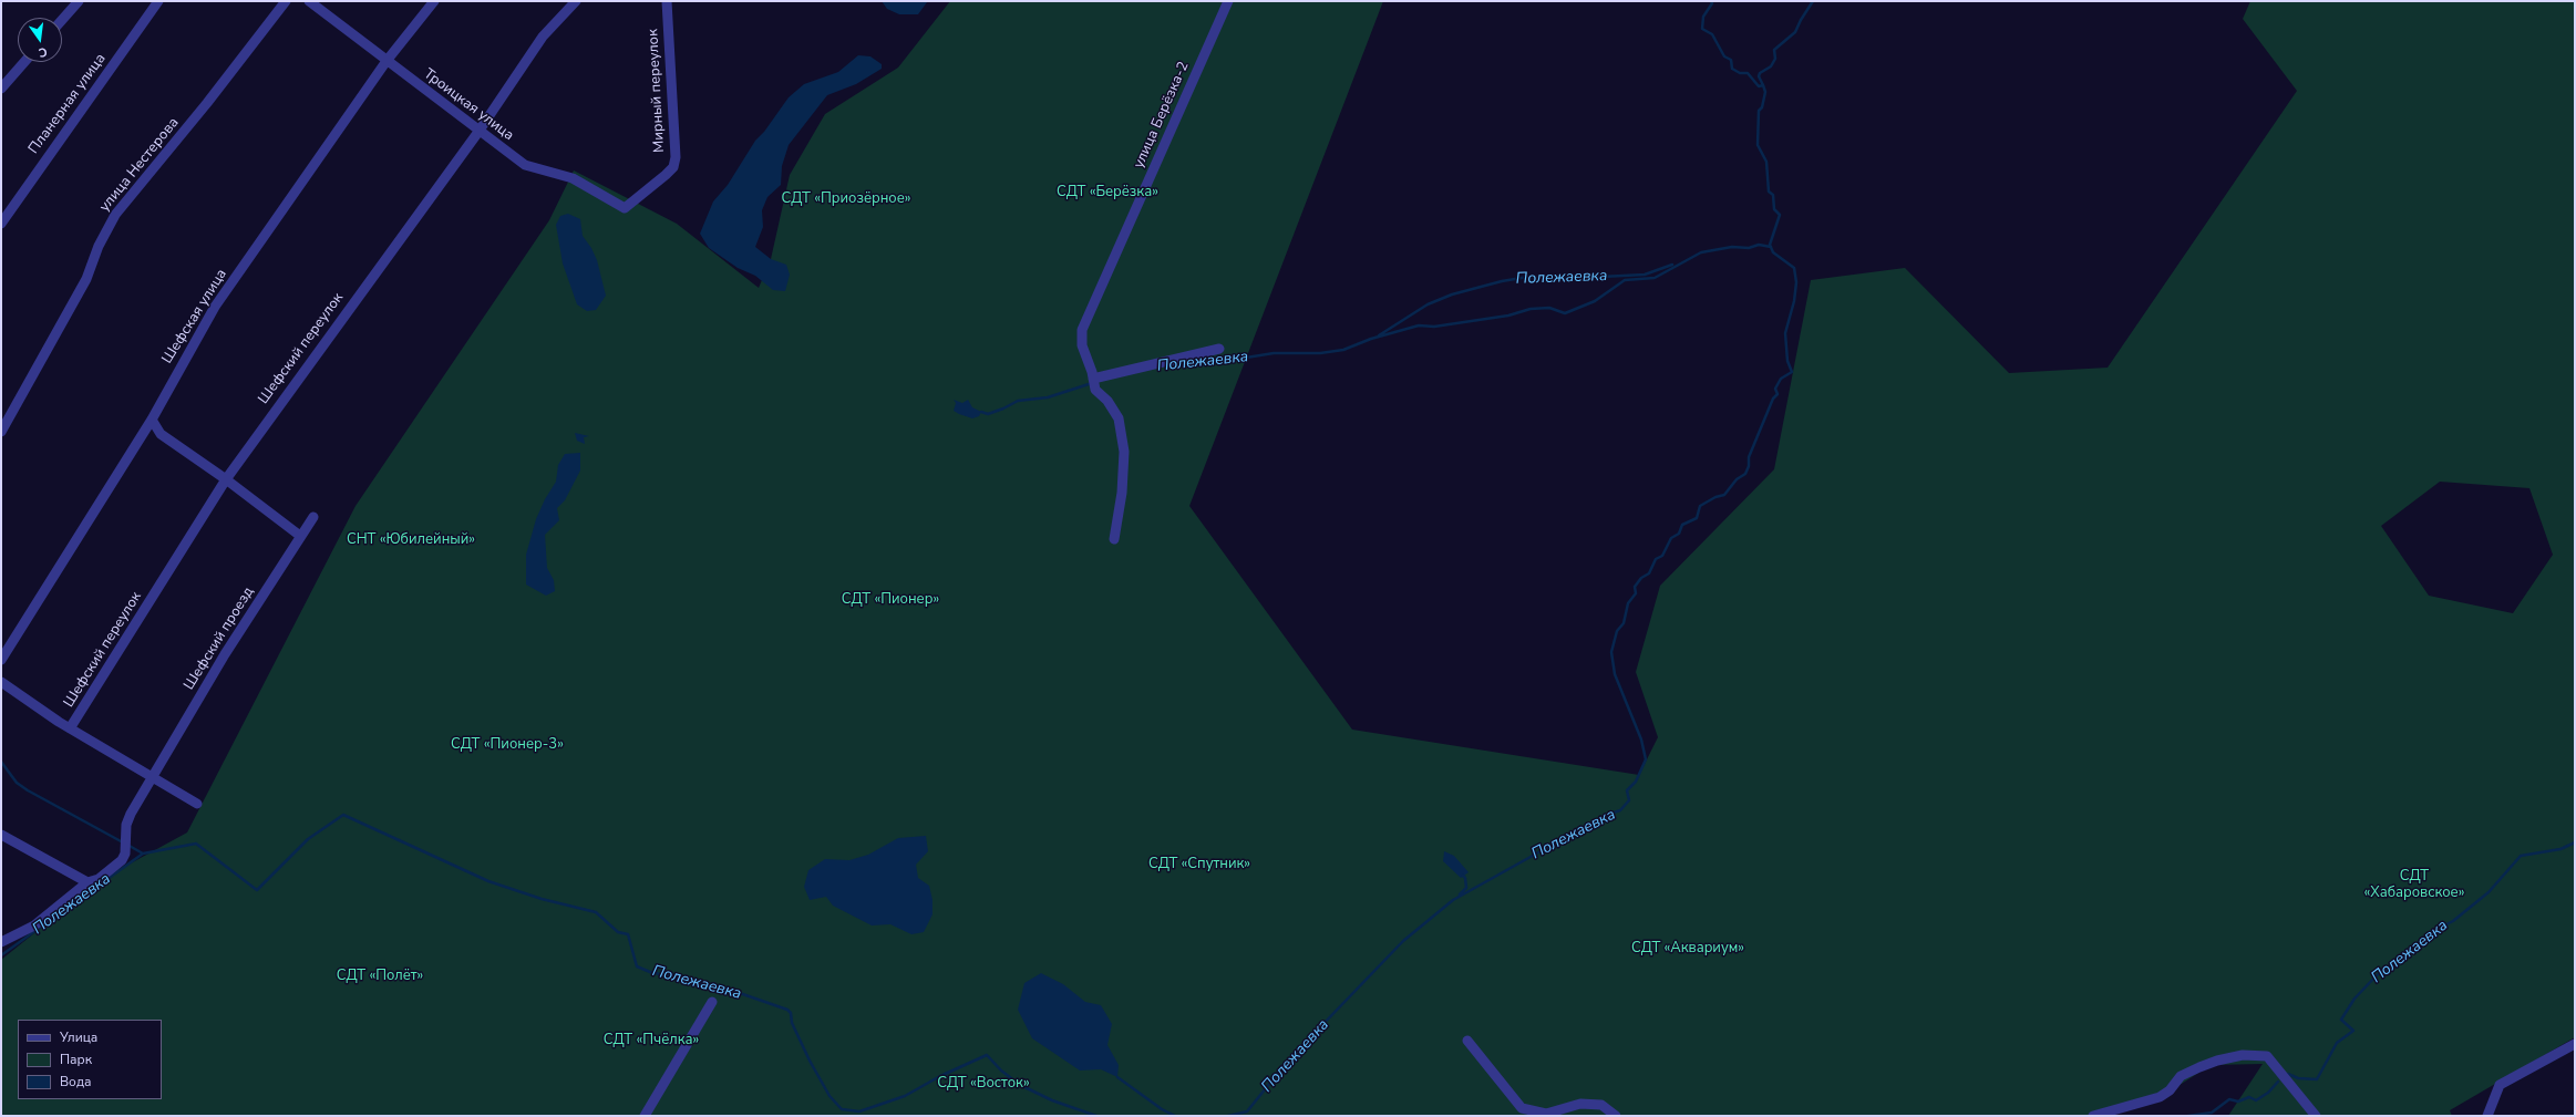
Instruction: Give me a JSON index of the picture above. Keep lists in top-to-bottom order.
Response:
{
  "streets": {
    "street": [
      "Мирный переулок",
      "Планерная улица",
      "Троицкая улица",
      "улица Берёзка-2",
      "улица Нестерова",
      "Шефская улица",
      "Шефский переулок",
      "Шефский проезд"
    ]
  },
  "crossings": [
    ["Мирный переулок", "Троицкая улица"],
    ["Троицкая улица", "Шефская улица"],
    ["Троицкая улица", "Шефский переулок"]
  ],
  "water": ["Полежаевка"],
  "parks": [
    "СДТ «Берёзка»",
    "СДТ «Приозёрное»",
    "СНТ «Юбилейный»",
    "СДТ «Пионер»",
    "СДТ «Пионер-3»",
    "СДТ «Спутник»",
    "СДТ «Хабаровское»",
    "СДТ «Аквариум»",
    "СДТ «Полёт»",
    "СДТ «Пчёлка»",
    "СДТ «Восток»"
  ],
  "legend": ["Улица", "Парк", "Вода"],
  "north": "bottom"
}
